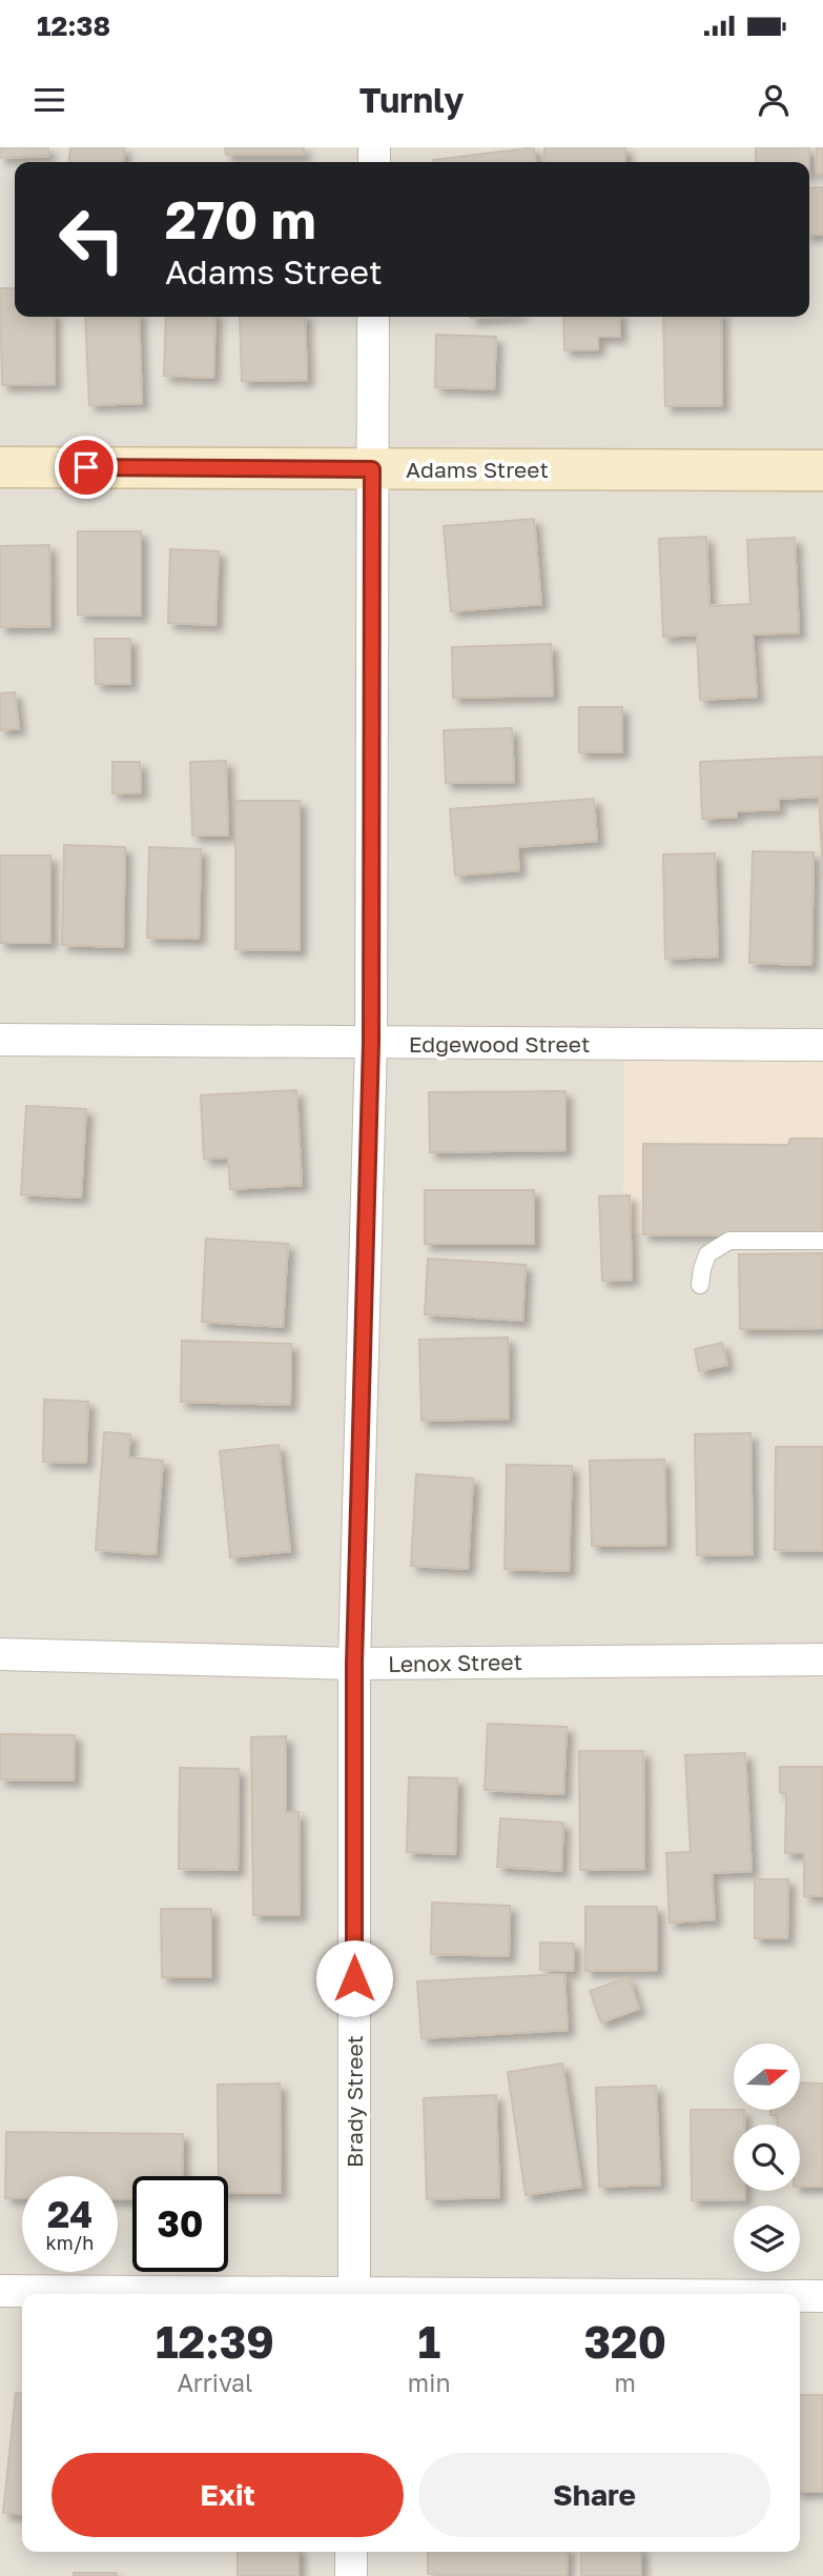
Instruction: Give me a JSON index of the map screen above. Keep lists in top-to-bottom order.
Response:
{
  "streets": {
    "street": [
      "Adams Street",
      "Edgewood Street",
      "Lenox Street",
      "Brady Street"
    ]
  },
  "crossings": [
    ["Adams Street", "Brady Street"],
    ["Edgewood Street", "Brady Street"],
    ["Lenox Street", "Brady Street"]
  ],
  "north": "right",
  "page": {
    "status": "12:38",
    "header": "Turnly",
    "turn": ["270 m", "Adams Street"],
    "speed": "24 km/h",
    "limit": "30",
    "eta": [
      "12:39",
      "Arrival",
      "1",
      "min",
      "320",
      "m"
    ],
    "buttons": ["Exit", "Share"]
  }
}
